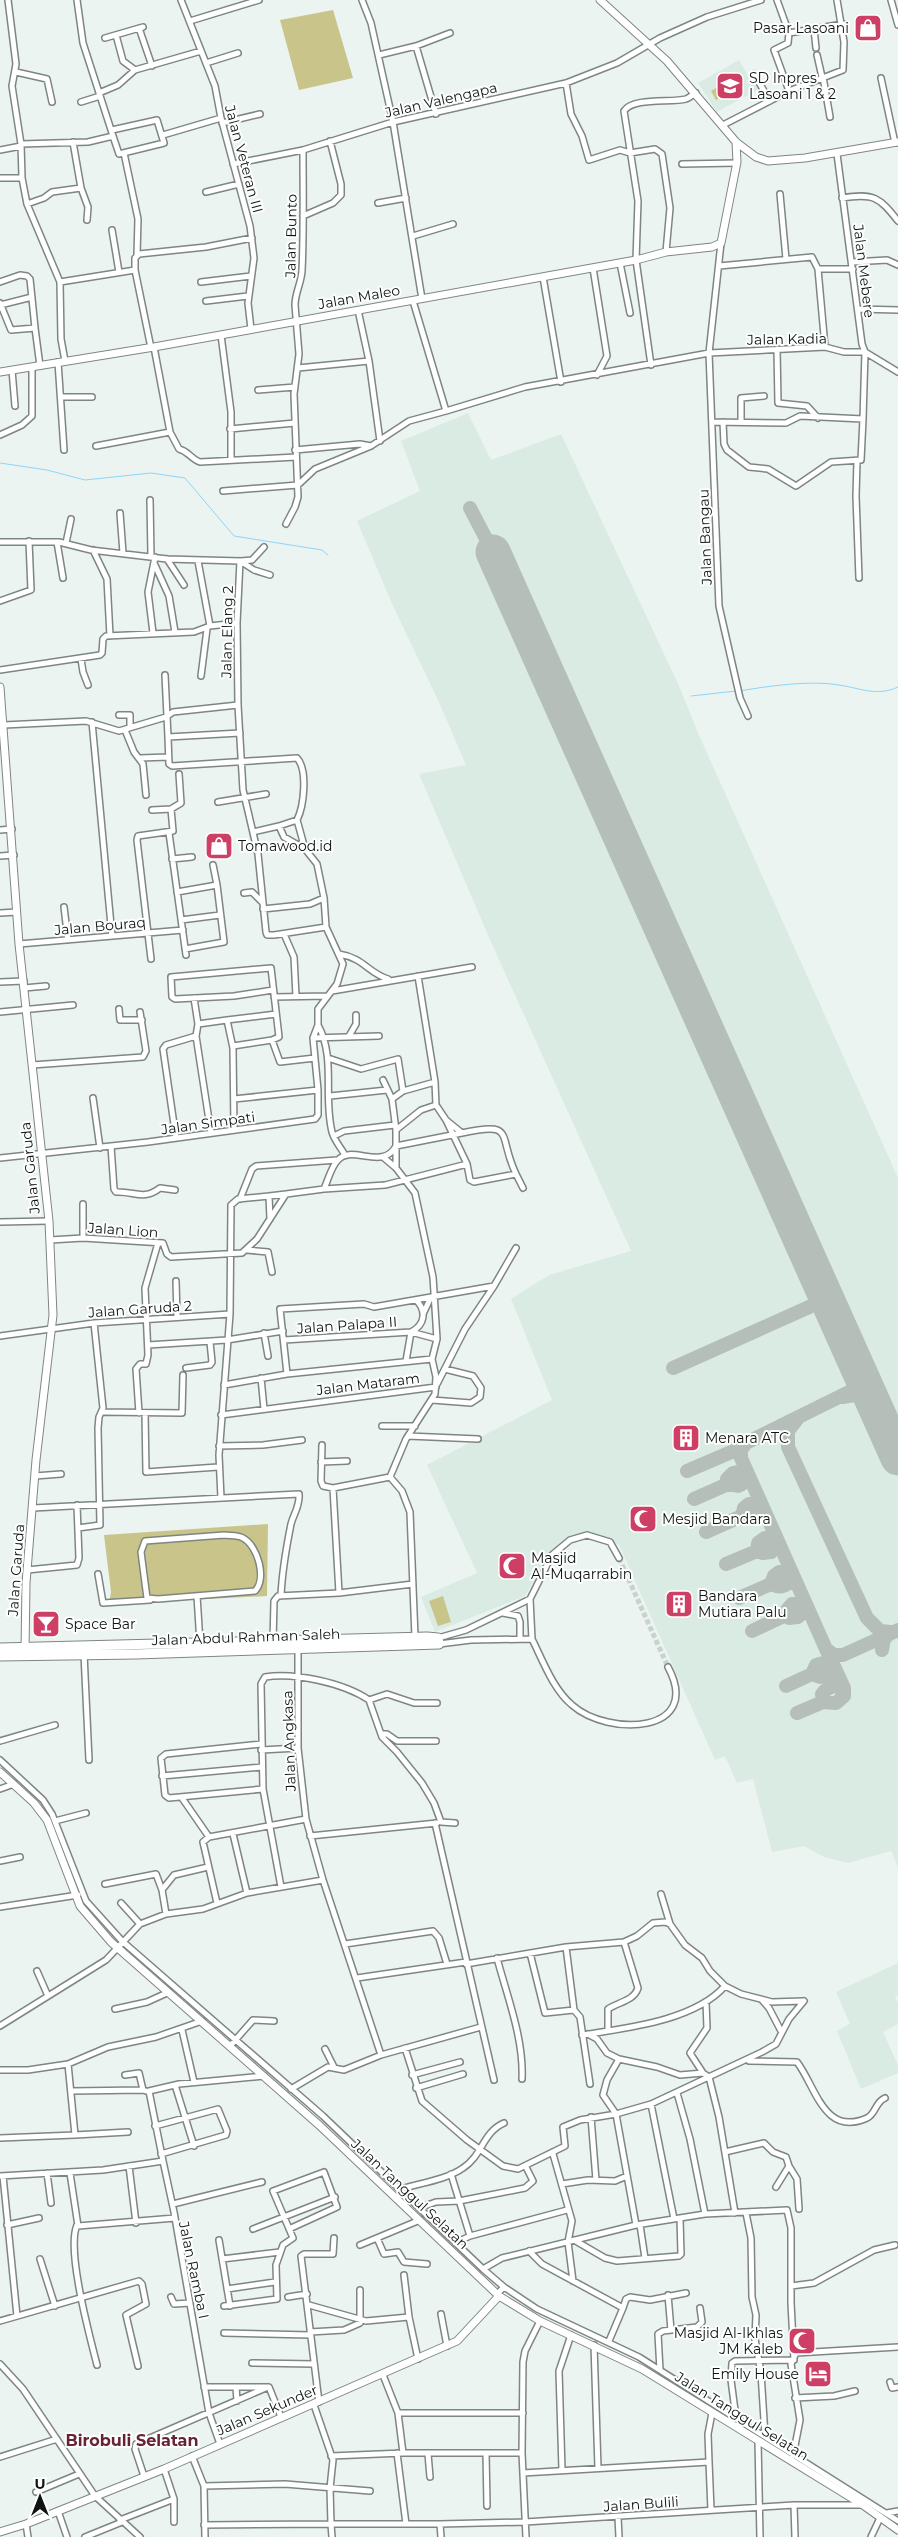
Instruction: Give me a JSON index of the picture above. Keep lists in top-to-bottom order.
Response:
{
  "streets": {
    "highway": ["Jalan Abdul Rahman Saleh"],
    "street": [
      "Jalan Valengapa",
      "Jalan Veteran III",
      "Jalan Bunto",
      "Jalan Mebere",
      "Jalan Maleo",
      "Jalan Kadia",
      "Jalan Bangau",
      "Jalan Elang 2",
      "Jalan Bouraq",
      "Jalan Simpati",
      "Jalan Garuda",
      "Jalan Lion",
      "Jalan Garuda 2",
      "Jalan Palapa II",
      "Jalan Mataram",
      "Jalan Angkasa",
      "Jalan Tanggul Selatan",
      "Jalan Ramba I",
      "Jalan Sekunder",
      "Jalan Bulili"
    ]
  },
  "crossings": [
    ["Jalan Valengapa", "Jalan Veteran III"],
    ["Jalan Valengapa", "Jalan Bunto"],
    ["Jalan Veteran III", "Jalan Maleo"],
    ["Jalan Bunto", "Jalan Maleo"],
    ["Jalan Mebere", "Jalan Kadia"],
    ["Jalan Maleo", "Jalan Bangau"],
    ["Jalan Kadia", "Jalan Bangau"],
    ["Jalan Bouraq", "Jalan Garuda"],
    ["Jalan Simpati", "Jalan Garuda"],
    ["Jalan Garuda", "Jalan Lion"],
    ["Jalan Garuda", "Jalan Garuda 2"],
    ["Jalan Garuda", "Jalan Abdul Rahman Saleh"],
    ["Jalan Abdul Rahman Saleh", "Jalan Angkasa"],
    ["Jalan Tanggul Selatan", "Jalan Sekunder"],
    ["Jalan Tanggul Selatan", "Jalan Bulili"],
    ["Jalan Ramba I", "Jalan Sekunder"]
  ],
  "districts": ["Birobuli Selatan"],
  "places": {
    "shop": ["Pasar Lasoani", "Tomawood.id"],
    "school or university": ["SD Inpres Lasoani 1 & 2"],
    "building": ["Menara ATC", "Bandara Mutiara Palu"],
    "mosque": ["Mesjid Bandara", "Masjid Al-Muqarrabin", "Masjid Al-Ikhlas JM Kaleb"],
    "bar": ["Space Bar"],
    "hotel": ["Emily House"]
  },
  "north": "top"
}
